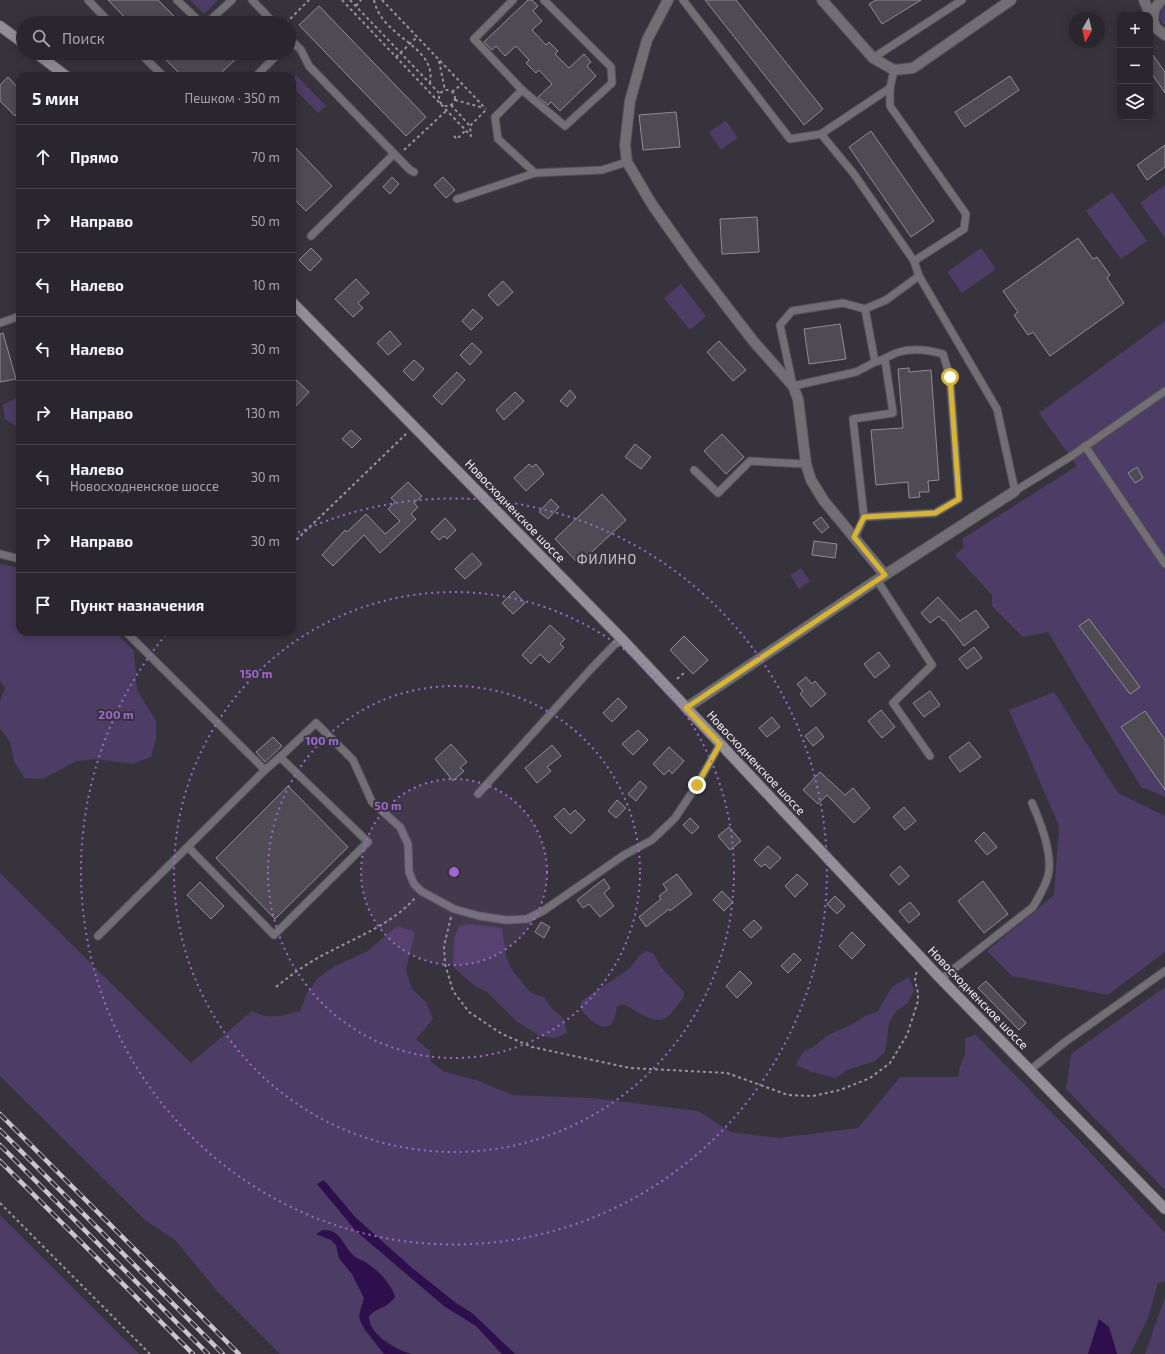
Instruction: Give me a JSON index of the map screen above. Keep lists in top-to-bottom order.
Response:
{
  "streets": {
    "main road": ["Новосходненское шоссе"]
  },
  "districts": ["ФИЛИНО"],
  "north": "bottom",
  "page": {
    "map_buttons": ["+", "−"],
    "search": "Поиск",
    "heading": ["5 мин", "Пешком · 350 m"],
    "list": [
      ["Прямо", "70 m"],
      ["Направо", "50 m"],
      ["Налево", "10 m"],
      ["Налево", "30 m"],
      ["Направо", "130 m"],
      ["Налево", "Новосходненское шоссе", "30 m"],
      ["Направо", "30 m"],
      "Пункт назначения"
    ]
  },
  "rings": [
    "150 m",
    "200 m",
    "100 m",
    "50 m"
  ]
}
